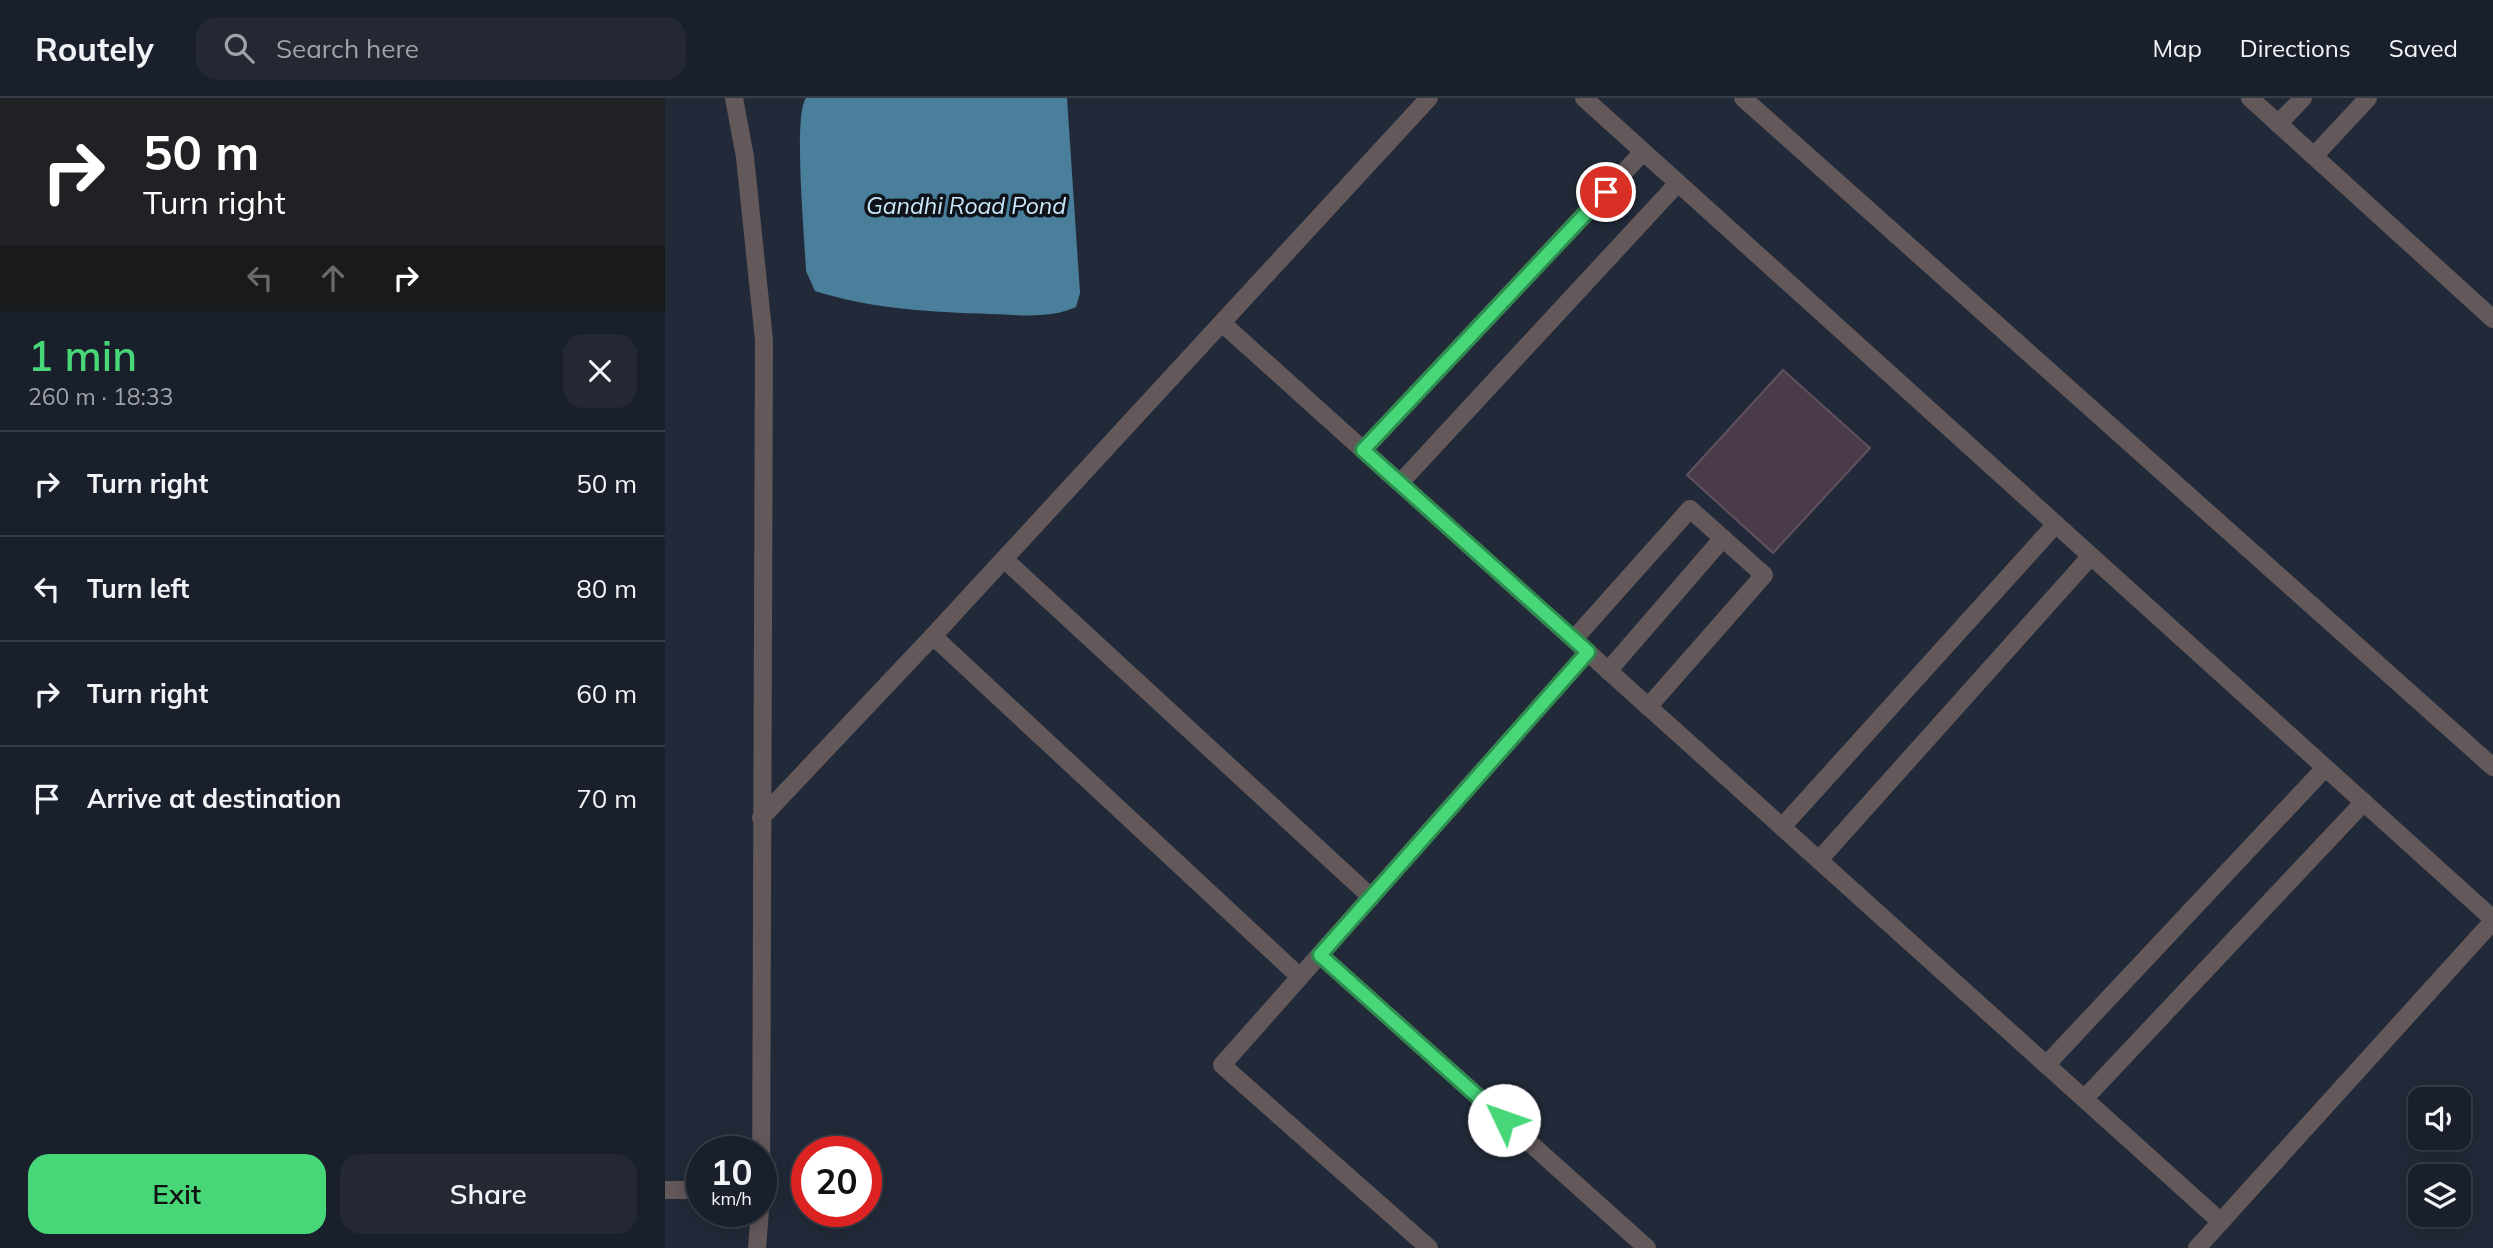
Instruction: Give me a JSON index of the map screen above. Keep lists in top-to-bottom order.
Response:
{
  "water": ["Gandhi Road Pond"],
  "page": {
    "header": "Routely",
    "search": "Search here",
    "nav": ["Map", "Directions", "Saved"],
    "turn": ["50 m", "Turn right"],
    "heading": ["1 min", "260 m · 18:33"],
    "list": [
      {
        "name": "Turn right",
        "value": "50 m"
      },
      {
        "name": "Turn left",
        "value": "80 m"
      },
      {
        "name": "Turn right",
        "value": "60 m"
      },
      {
        "name": "Arrive at destination",
        "value": "70 m"
      }
    ],
    "speed": "10 km/h",
    "limit": "20",
    "buttons": ["Exit", "Share"]
  }
}
